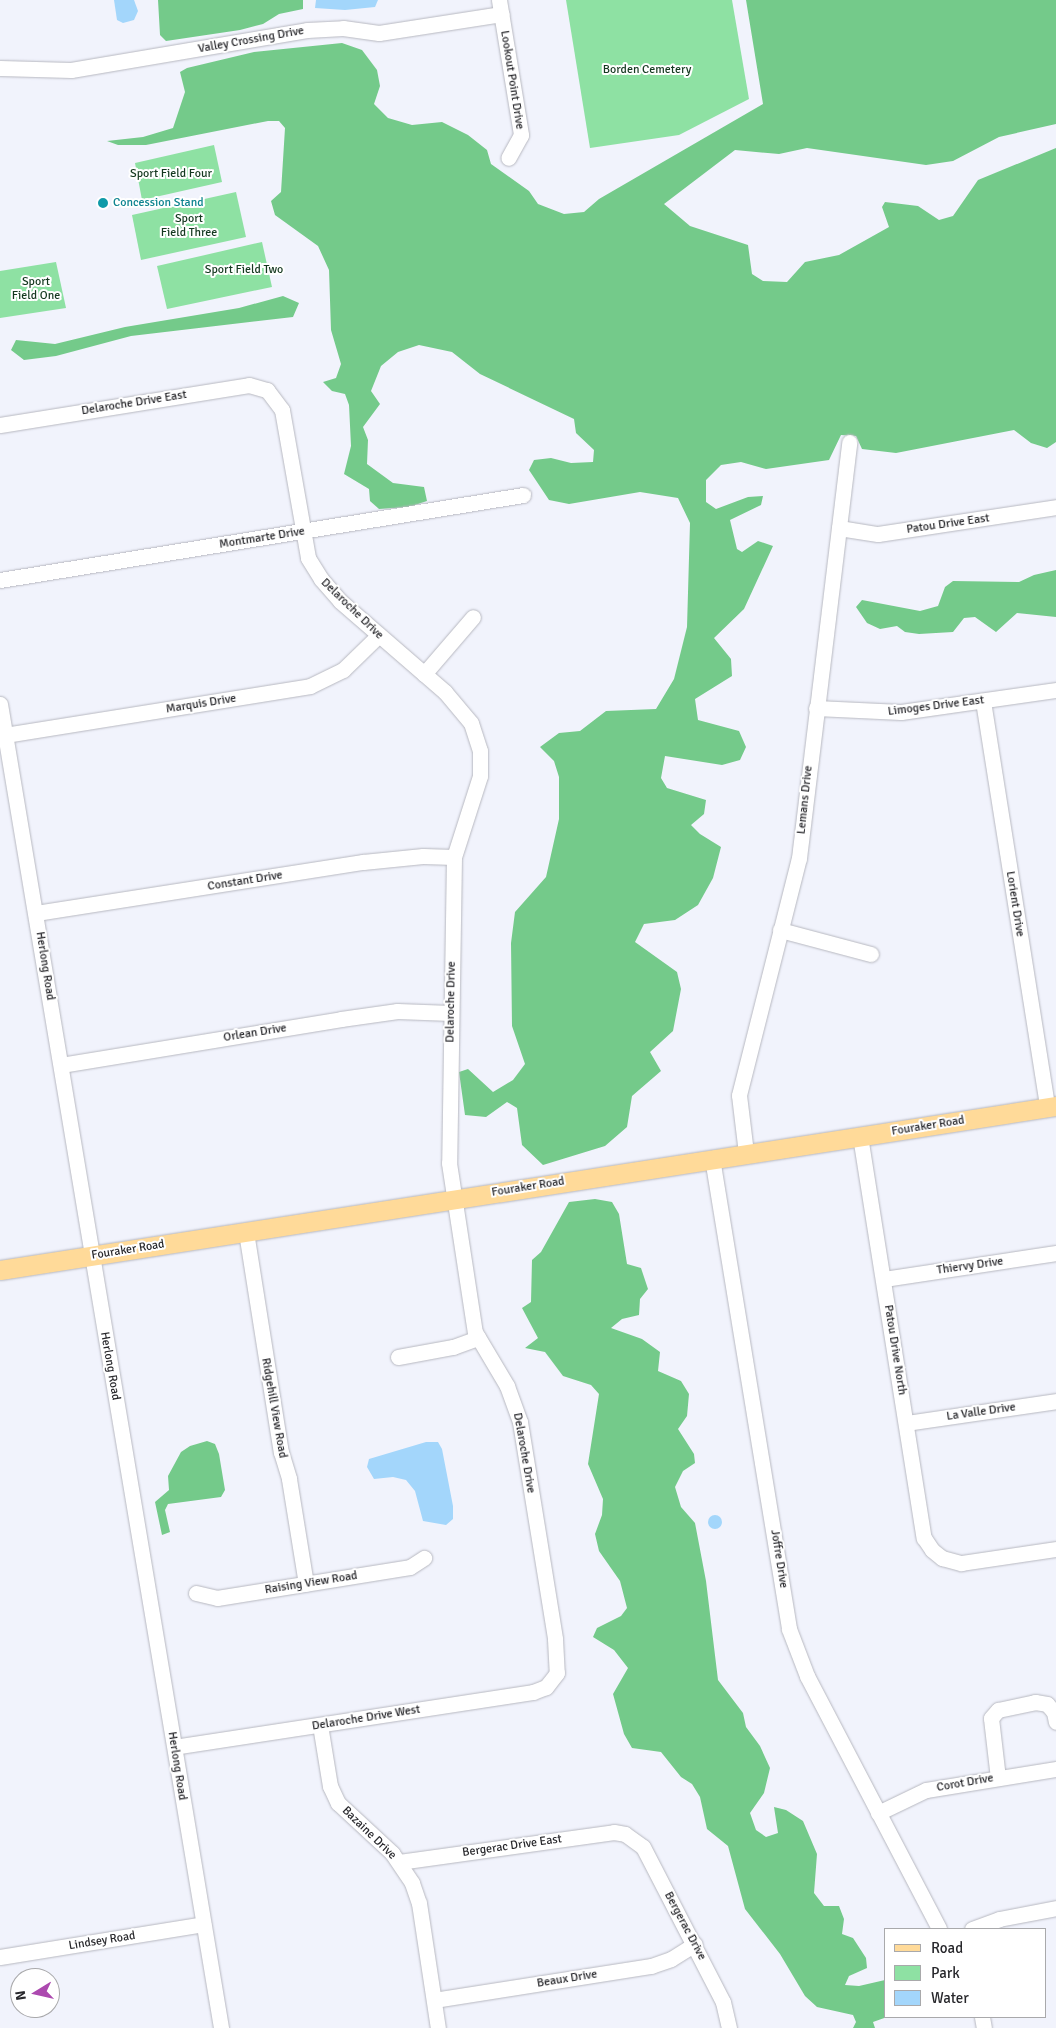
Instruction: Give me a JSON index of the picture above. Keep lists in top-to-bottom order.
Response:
{
  "streets": {
    "main road": ["Fouraker Road"],
    "street": [
      "Valley Crossing Drive",
      "Lookout Point Drive",
      "Delaroche Drive East",
      "Patou Drive East",
      "Montmarte Drive",
      "Delaroche Drive",
      "Marquis Drive",
      "Limoges Drive East",
      "Lemans Drive",
      "Constant Drive",
      "Lorient Drive",
      "Herlong Road",
      "Orlean Drive",
      "Thiervy Drive",
      "Patou Drive North",
      "Ridgehill View Road",
      "La Valle Drive",
      "Joffre Drive",
      "Raising View Road",
      "Delaroche Drive West",
      "Corot Drive",
      "Bazaine Drive",
      "Bergerac Drive East",
      "Bergerac Drive",
      "Lindsey Road",
      "Beaux Drive"
    ]
  },
  "crossings": [
    ["Valley Crossing Drive", "Lookout Point Drive"],
    ["Delaroche Drive East", "Delaroche Drive"],
    ["Patou Drive East", "Lemans Drive"],
    ["Montmarte Drive", "Delaroche Drive"],
    ["Delaroche Drive", "Marquis Drive"],
    ["Delaroche Drive", "Constant Drive"],
    ["Delaroche Drive", "Orlean Drive"],
    ["Delaroche Drive", "Fouraker Road"],
    ["Delaroche Drive", "Delaroche Drive West"],
    ["Marquis Drive", "Herlong Road"],
    ["Limoges Drive East", "Lemans Drive"],
    ["Limoges Drive East", "Lorient Drive"],
    ["Lemans Drive", "Fouraker Road"],
    ["Constant Drive", "Herlong Road"],
    ["Lorient Drive", "Fouraker Road"],
    ["Herlong Road", "Orlean Drive"],
    ["Herlong Road", "Fouraker Road"],
    ["Herlong Road", "Delaroche Drive West"],
    ["Herlong Road", "Lindsey Road"],
    ["Fouraker Road", "Patou Drive North"],
    ["Fouraker Road", "Ridgehill View Road"],
    ["Fouraker Road", "Joffre Drive"],
    ["Thiervy Drive", "Patou Drive North"],
    ["Patou Drive North", "La Valle Drive"],
    ["Ridgehill View Road", "Raising View Road"],
    ["Joffre Drive", "Corot Drive"],
    ["Delaroche Drive West", "Bazaine Drive"],
    ["Bazaine Drive", "Bergerac Drive East"],
    ["Bazaine Drive", "Beaux Drive"],
    ["Bergerac Drive East", "Bergerac Drive"],
    ["Bergerac Drive", "Beaux Drive"]
  ],
  "parks": [
    "Borden Cemetery",
    "Sport Field Four",
    "Sport Field Three",
    "Sport Field Two",
    "Sport Field One"
  ],
  "places": ["Concession Stand"],
  "legend": ["Road", "Park", "Water"],
  "north": "left"
}
